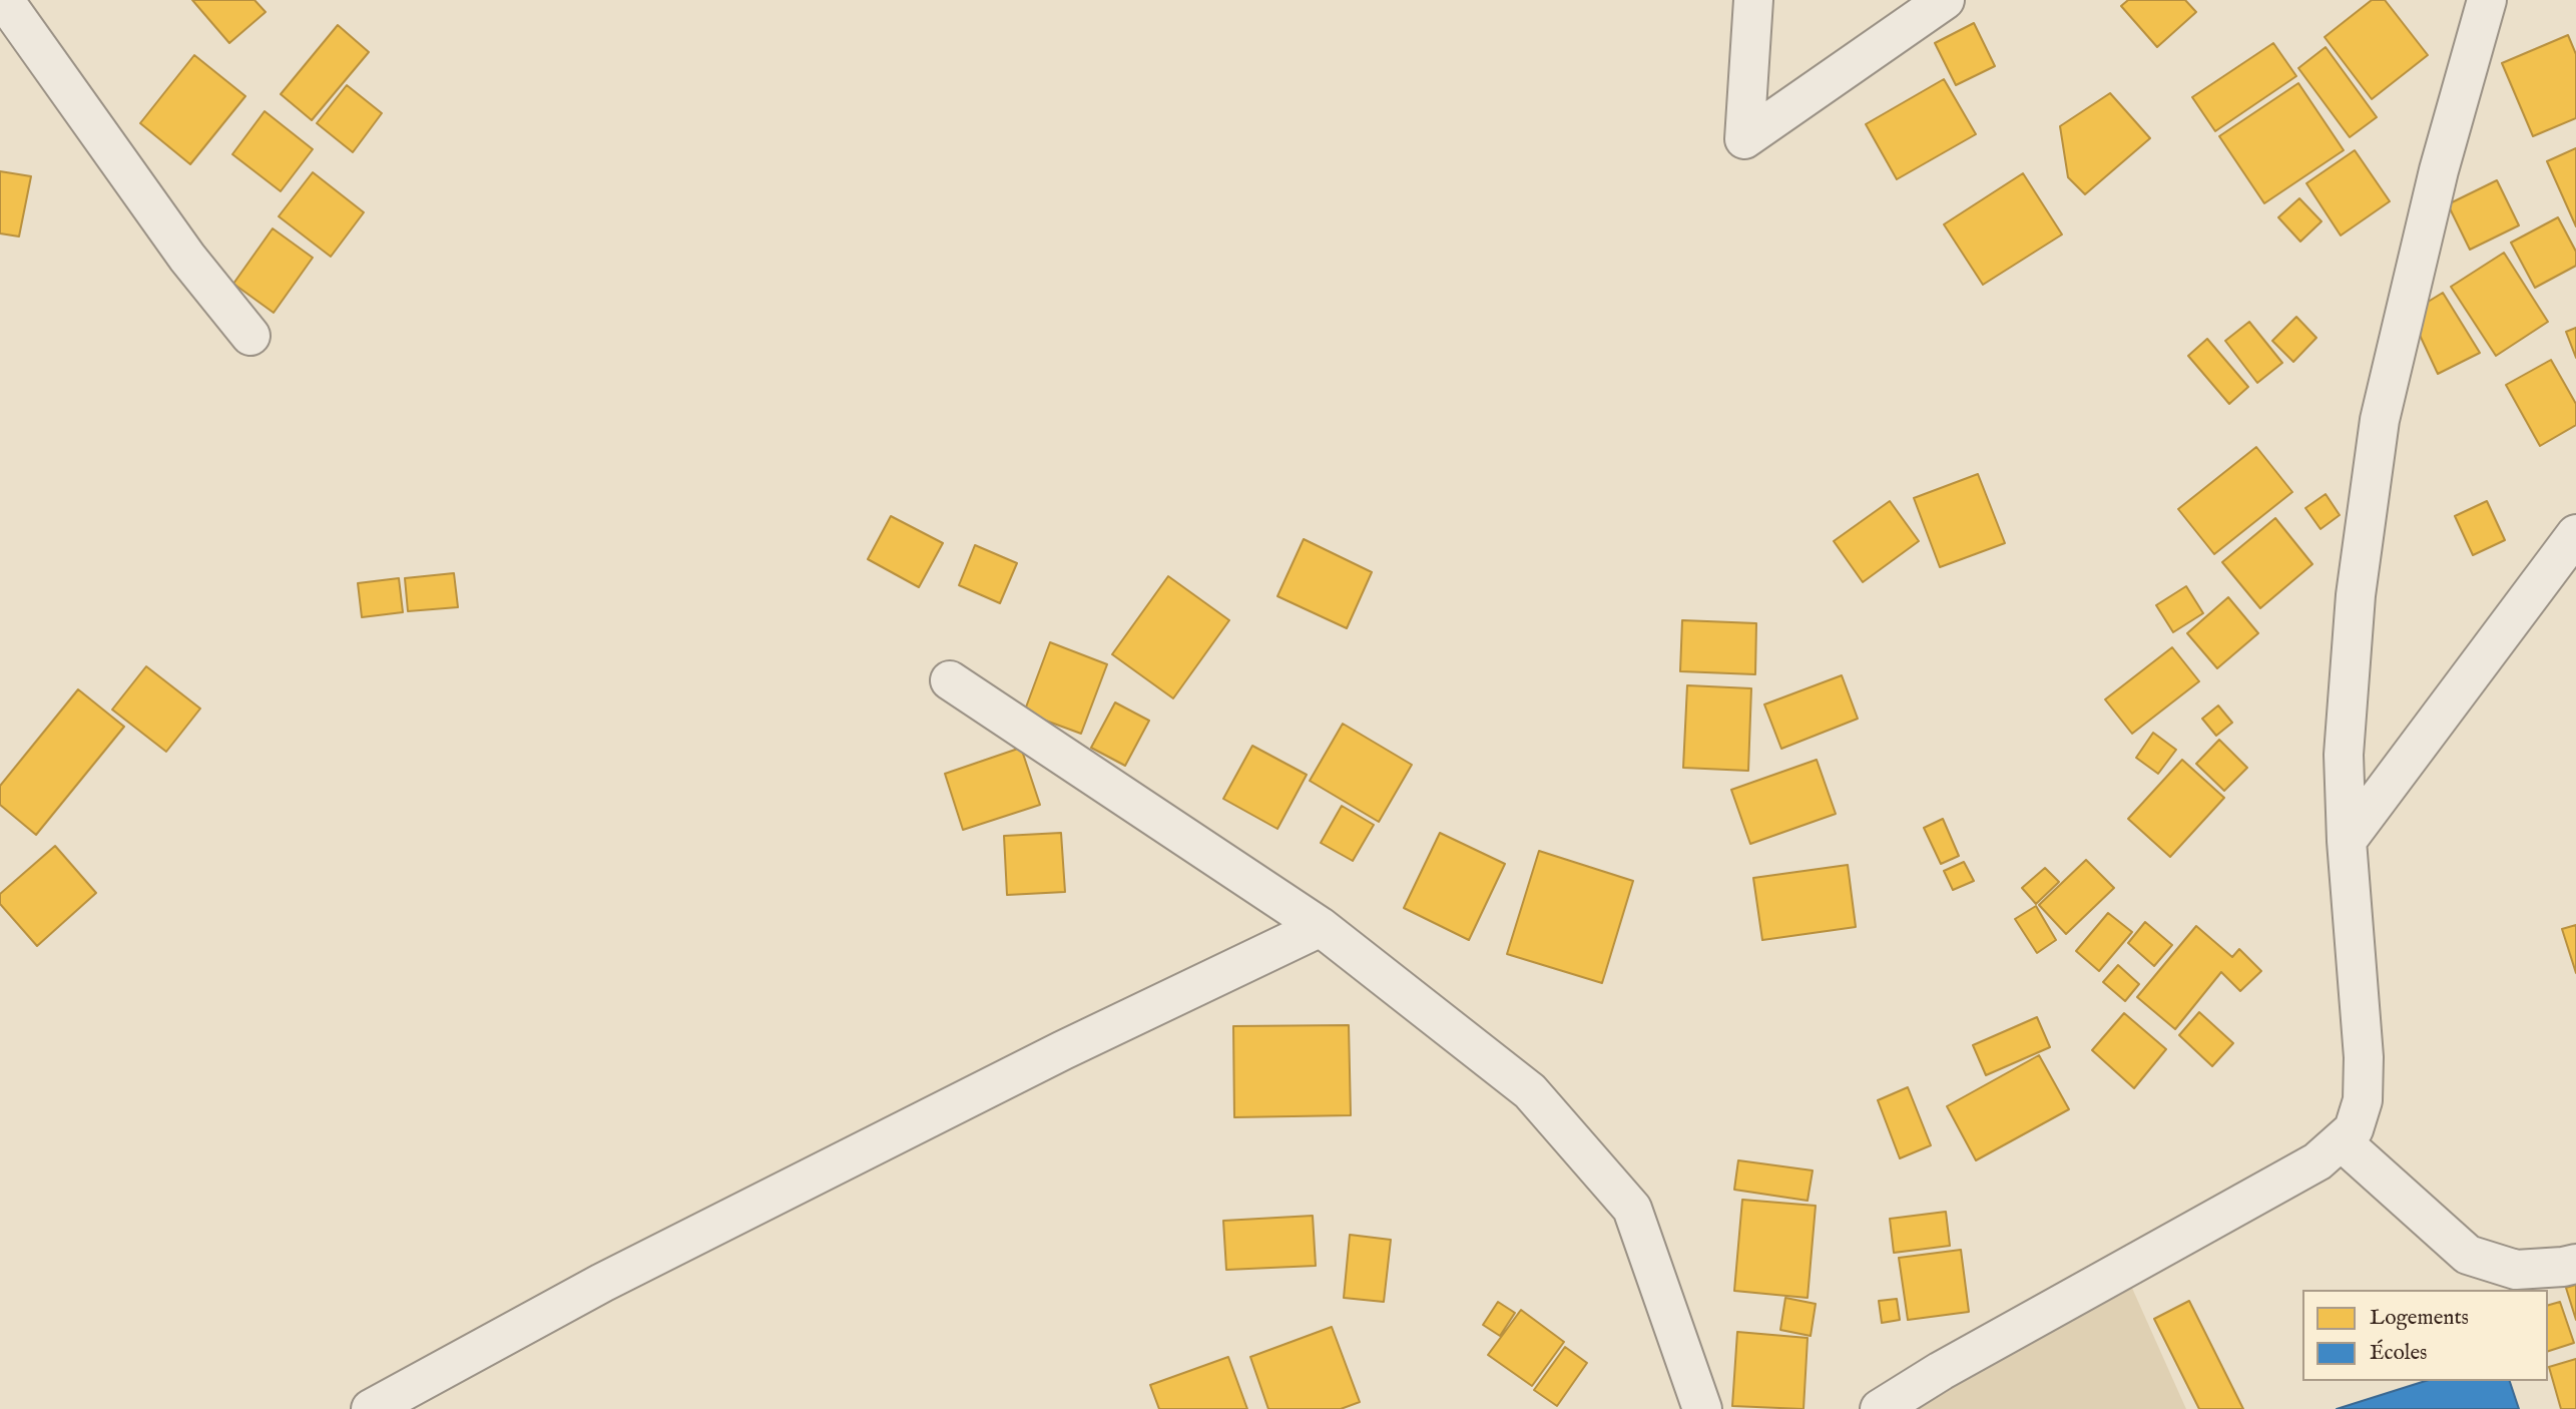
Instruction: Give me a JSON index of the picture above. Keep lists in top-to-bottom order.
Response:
{
  "legend": ["Logements", "Écoles"]
}
